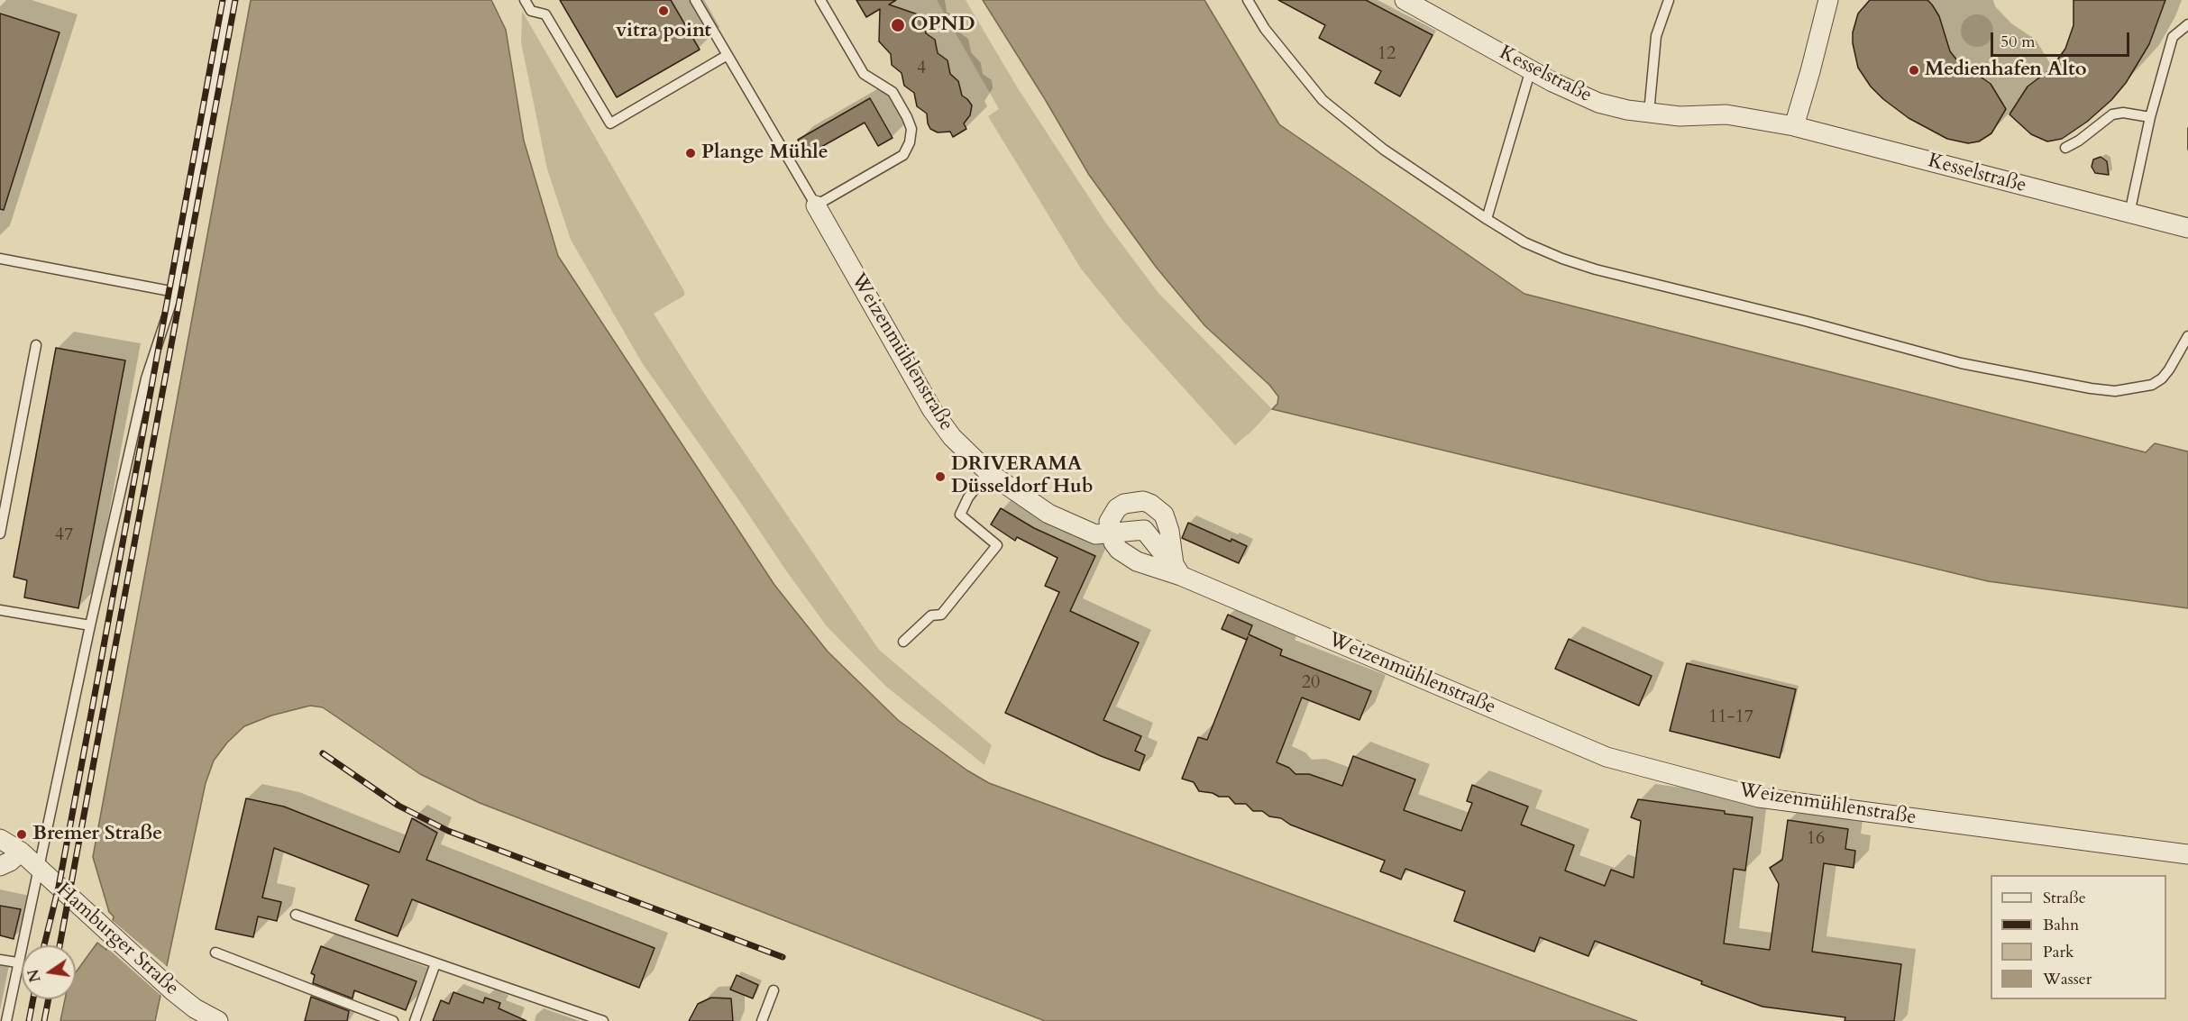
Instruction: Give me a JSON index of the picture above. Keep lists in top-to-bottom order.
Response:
{
  "streets": {
    "street": ["Kesselstraße", "Weizenmühlenstraße", "Hamburger Straße"]
  },
  "places": [
    "vitra point",
    "OPND",
    "Medienhafen Alto",
    "Plange Mühle",
    "DRIVERAMA Düsseldorf Hub",
    "Bremer Straße"
  ],
  "house_numbers": [
    "12",
    "4",
    "47",
    "20",
    "11-17",
    "16"
  ],
  "legend": [
    "Straße",
    "Bahn",
    "Park",
    "Wasser"
  ],
  "scale_bar": "50 m",
  "north": "left"
}
